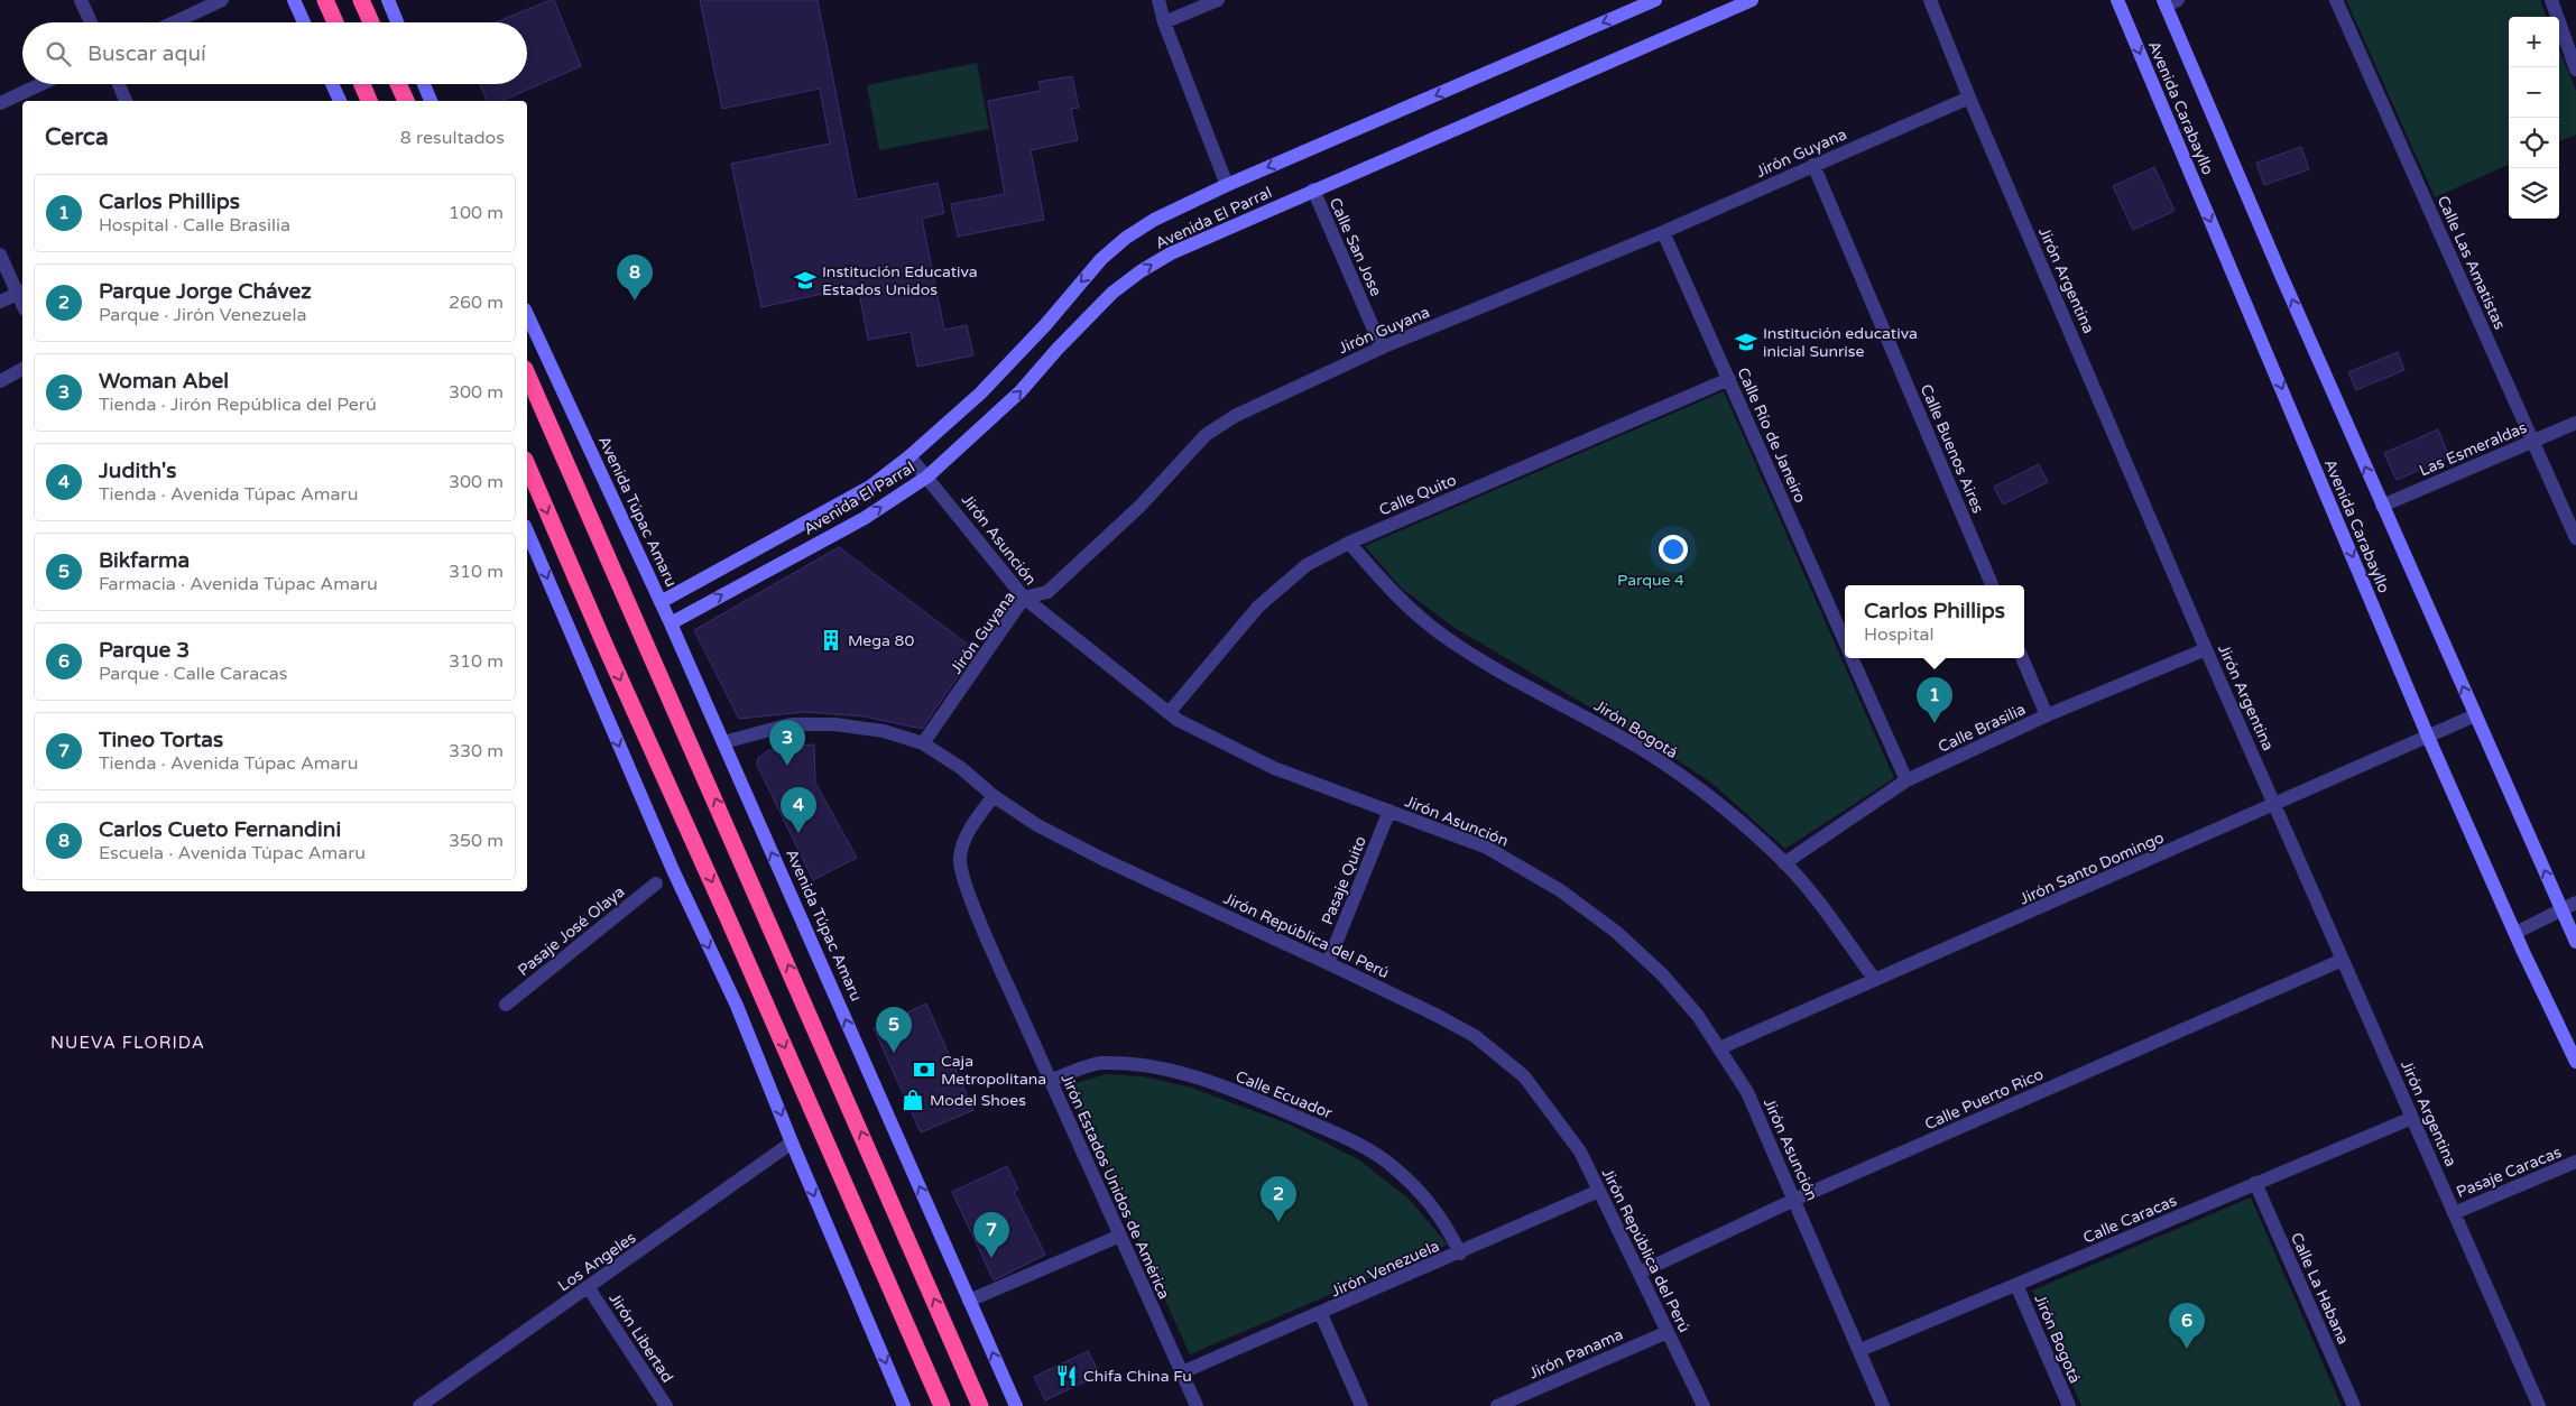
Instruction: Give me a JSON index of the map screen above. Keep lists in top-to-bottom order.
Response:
{
  "streets": {
    "main road": ["Avenida Carabayllo", "Avenida El Parral", "Avenida Túpac Amaru"],
    "street": [
      "Jirón Guyana",
      "Calle San Jose",
      "Calle Las Amatistas",
      "Jirón Argentina",
      "Calle Río de Janeiro",
      "Calle Buenos Aires",
      "Las Esmeraldas",
      "Calle Quito",
      "Jirón Asunción",
      "Calle Brasilia",
      "Jirón Bogotá",
      "Jirón Santo Domingo",
      "Pasaje Quito",
      "Pasaje José Olaya",
      "Jirón República del Perú",
      "Calle Ecuador",
      "Calle Puerto Rico",
      "Pasaje Caracas",
      "Jirón Estados Unidos de América",
      "Calle Caracas",
      "Los Angeles",
      "Jirón Venezuela",
      "Calle La Habana",
      "Jirón Libertad",
      "Jirón Panama"
    ]
  },
  "crossings": [
    ["Avenida Carabayllo", "Las Esmeraldas"],
    ["Avenida Carabayllo", "Jirón Santo Domingo"],
    ["Jirón Guyana", "Calle San Jose"],
    ["Jirón Guyana", "Jirón Argentina"],
    ["Jirón Guyana", "Calle Río de Janeiro"],
    ["Jirón Guyana", "Calle Buenos Aires"],
    ["Jirón Guyana", "Jirón Asunción"],
    ["Jirón Guyana", "Jirón República del Perú"],
    ["Avenida El Parral", "Calle San Jose"],
    ["Avenida El Parral", "Avenida Túpac Amaru"],
    ["Avenida El Parral", "Jirón Asunción"],
    ["Calle Las Amatistas", "Las Esmeraldas"],
    ["Jirón Argentina", "Calle Brasilia"],
    ["Jirón Argentina", "Jirón Santo Domingo"],
    ["Jirón Argentina", "Calle Puerto Rico"],
    ["Jirón Argentina", "Pasaje Caracas"],
    ["Jirón Argentina", "Calle Caracas"],
    ["Calle Río de Janeiro", "Calle Quito"],
    ["Calle Río de Janeiro", "Calle Brasilia"],
    ["Calle Quito", "Jirón Asunción"],
    ["Calle Quito", "Jirón Bogotá"],
    ["Avenida Túpac Amaru", "Jirón República del Perú"],
    ["Jirón Asunción", "Jirón Santo Domingo"],
    ["Jirón Asunción", "Pasaje Quito"],
    ["Jirón Asunción", "Calle Puerto Rico"],
    ["Jirón Asunción", "Calle Caracas"],
    ["Calle Brasilia", "Jirón Bogotá"],
    ["Jirón Bogotá", "Jirón Santo Domingo"],
    ["Jirón Bogotá", "Calle Caracas"],
    ["Pasaje Quito", "Jirón República del Perú"],
    ["Jirón República del Perú", "Calle Puerto Rico"],
    ["Jirón República del Perú", "Jirón Estados Unidos de América"],
    ["Jirón República del Perú", "Jirón Venezuela"],
    ["Jirón República del Perú", "Jirón Panama"],
    ["Calle Ecuador", "Jirón Estados Unidos de América"],
    ["Calle Ecuador", "Jirón Venezuela"],
    ["Jirón Estados Unidos de América", "Jirón Venezuela"],
    ["Calle Caracas", "Calle La Habana"],
    ["Los Angeles", "Jirón Libertad"]
  ],
  "districts": ["NUEVA FLORIDA"],
  "parks": ["Parque 4"],
  "places": {
    "school or university": ["Institución Educativa Estados Unidos", "Institución educativa inicial Sunrise"],
    "building": ["Mega 80"],
    "bank": ["Caja Metropolitana"],
    "shop": ["Model Shoes"],
    "restaurant": ["Chifa China Fu"]
  },
  "page": {
    "map_buttons": ["+", "−"],
    "search": "Buscar aquí",
    "heading": ["Cerca", "8 resultados"],
    "list": [
      {
        "mark": "1",
        "name": "Carlos Phillips",
        "note": "Hospital · Calle Brasilia",
        "value": "100 m"
      },
      {
        "mark": "2",
        "name": "Parque Jorge Chávez",
        "note": "Parque · Jirón Venezuela",
        "value": "260 m"
      },
      {
        "mark": "3",
        "name": "Woman Abel",
        "note": "Tienda · Jirón República del Perú",
        "value": "300 m"
      },
      {
        "mark": "4",
        "name": "Judith's",
        "note": "Tienda · Avenida Túpac Amaru",
        "value": "300 m"
      },
      {
        "mark": "5",
        "name": "Bikfarma",
        "note": "Farmacia · Avenida Túpac Amaru",
        "value": "310 m"
      },
      {
        "mark": "6",
        "name": "Parque 3",
        "note": "Parque · Calle Caracas",
        "value": "310 m"
      },
      {
        "mark": "7",
        "name": "Tineo Tortas",
        "note": "Tienda · Avenida Túpac Amaru",
        "value": "330 m"
      },
      {
        "mark": "8",
        "name": "Carlos Cueto Fernandini",
        "note": "Escuela · Avenida Túpac Amaru",
        "value": "350 m"
      }
    ],
    "pins": [
      "8",
      "1",
      "3",
      "4",
      "5",
      "2",
      "7",
      "6"
    ],
    "popup": ["Carlos Phillips", "Hospital"]
  }
}
